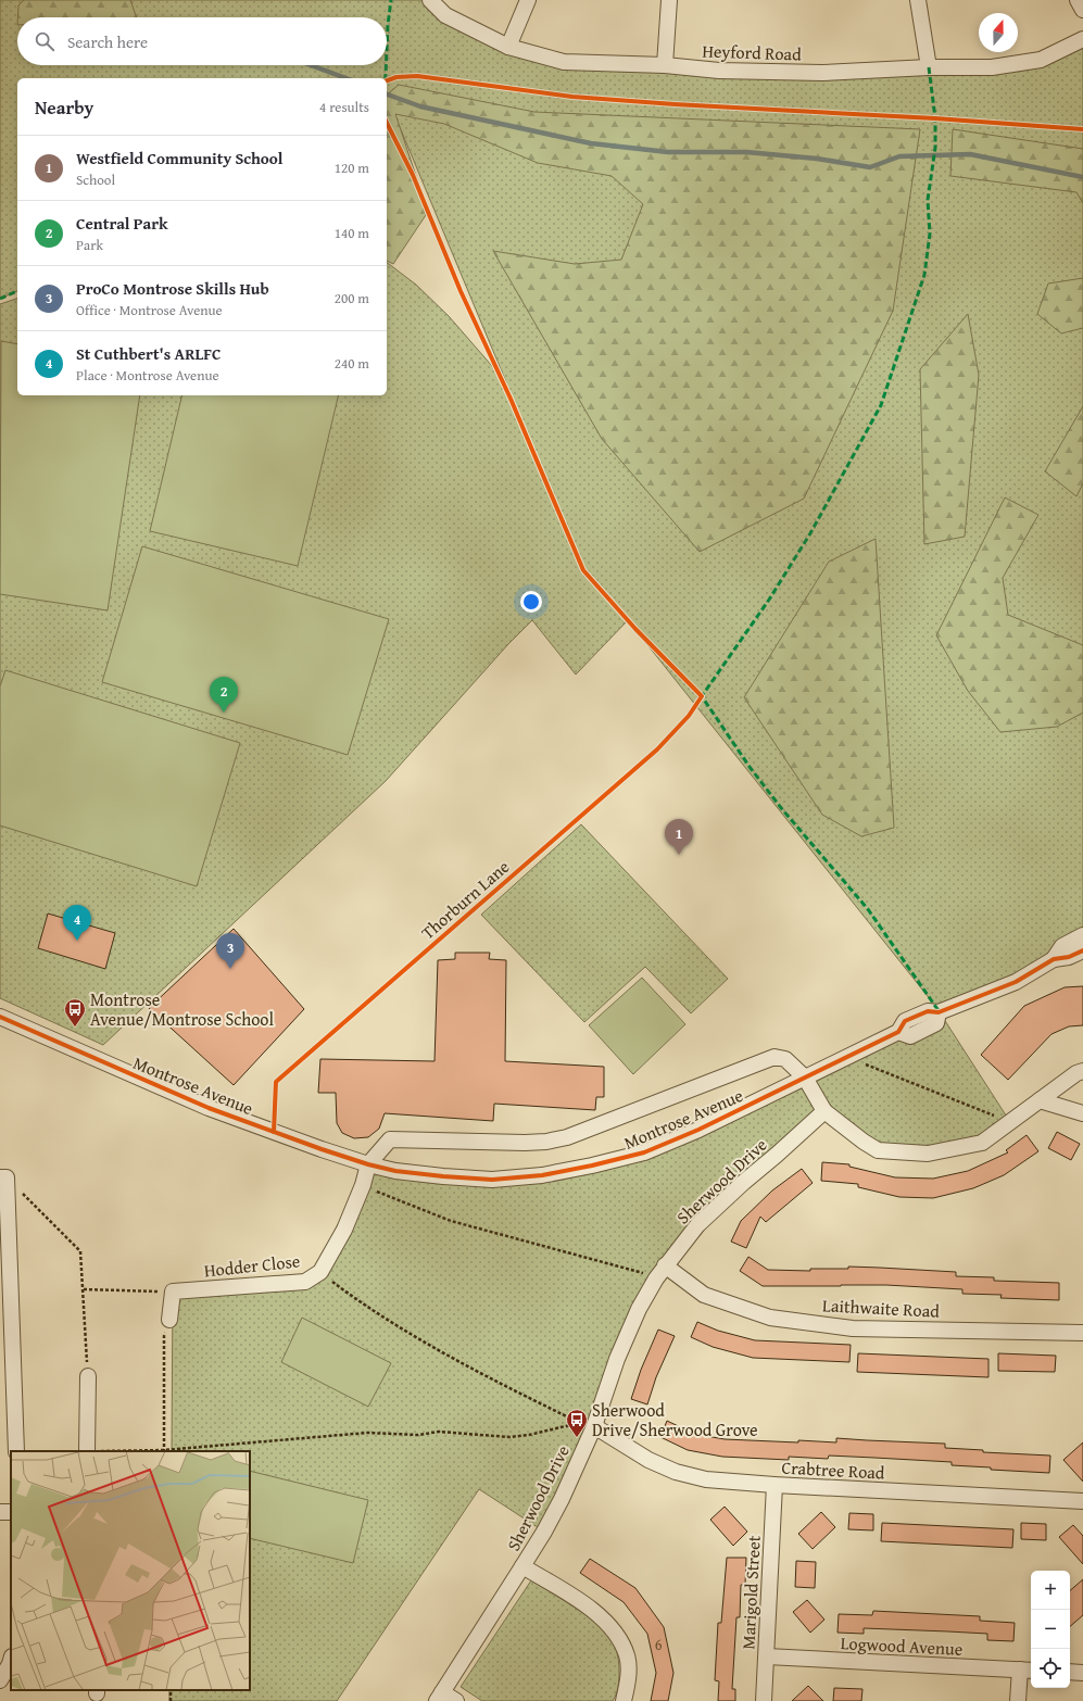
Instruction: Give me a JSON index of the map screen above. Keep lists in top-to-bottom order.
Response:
{
  "streets": {
    "street": [
      "Heyford Road",
      "Montrose Avenue",
      "Sherwood Drive",
      "Hodder Close",
      "Laithwaite Road",
      "Crabtree Road",
      "Marigold Street",
      "Logwood Avenue"
    ],
    "cycle path": ["Thorburn Lane"]
  },
  "crossings": [
    ["Montrose Avenue", "Hodder Close"],
    ["Sherwood Drive", "Laithwaite Road"],
    ["Sherwood Drive", "Crabtree Road"],
    ["Crabtree Road", "Marigold Street"],
    ["Marigold Street", "Logwood Avenue"]
  ],
  "places": {
    "bus stop": ["Montrose Avenue/Montrose School", "Sherwood Drive/Sherwood Grove"]
  },
  "house_numbers": ["6"],
  "north": "top",
  "page": {
    "search": "Search here",
    "heading": ["Nearby", "4 results"],
    "list": [
      {
        "mark": "1",
        "name": "Westfield Community School",
        "note": "School",
        "value": "120 m"
      },
      {
        "mark": "2",
        "name": "Central Park",
        "note": "Park",
        "value": "140 m"
      },
      {
        "mark": "3",
        "name": "ProCo Montrose Skills Hub",
        "note": "Office · Montrose Avenue",
        "value": "200 m"
      },
      {
        "mark": "4",
        "name": "St Cuthbert's ARLFC",
        "note": "Place · Montrose Avenue",
        "value": "240 m"
      }
    ],
    "pins": [
      "2",
      "1",
      "4",
      "3"
    ],
    "map_buttons": ["+", "−"]
  }
}
